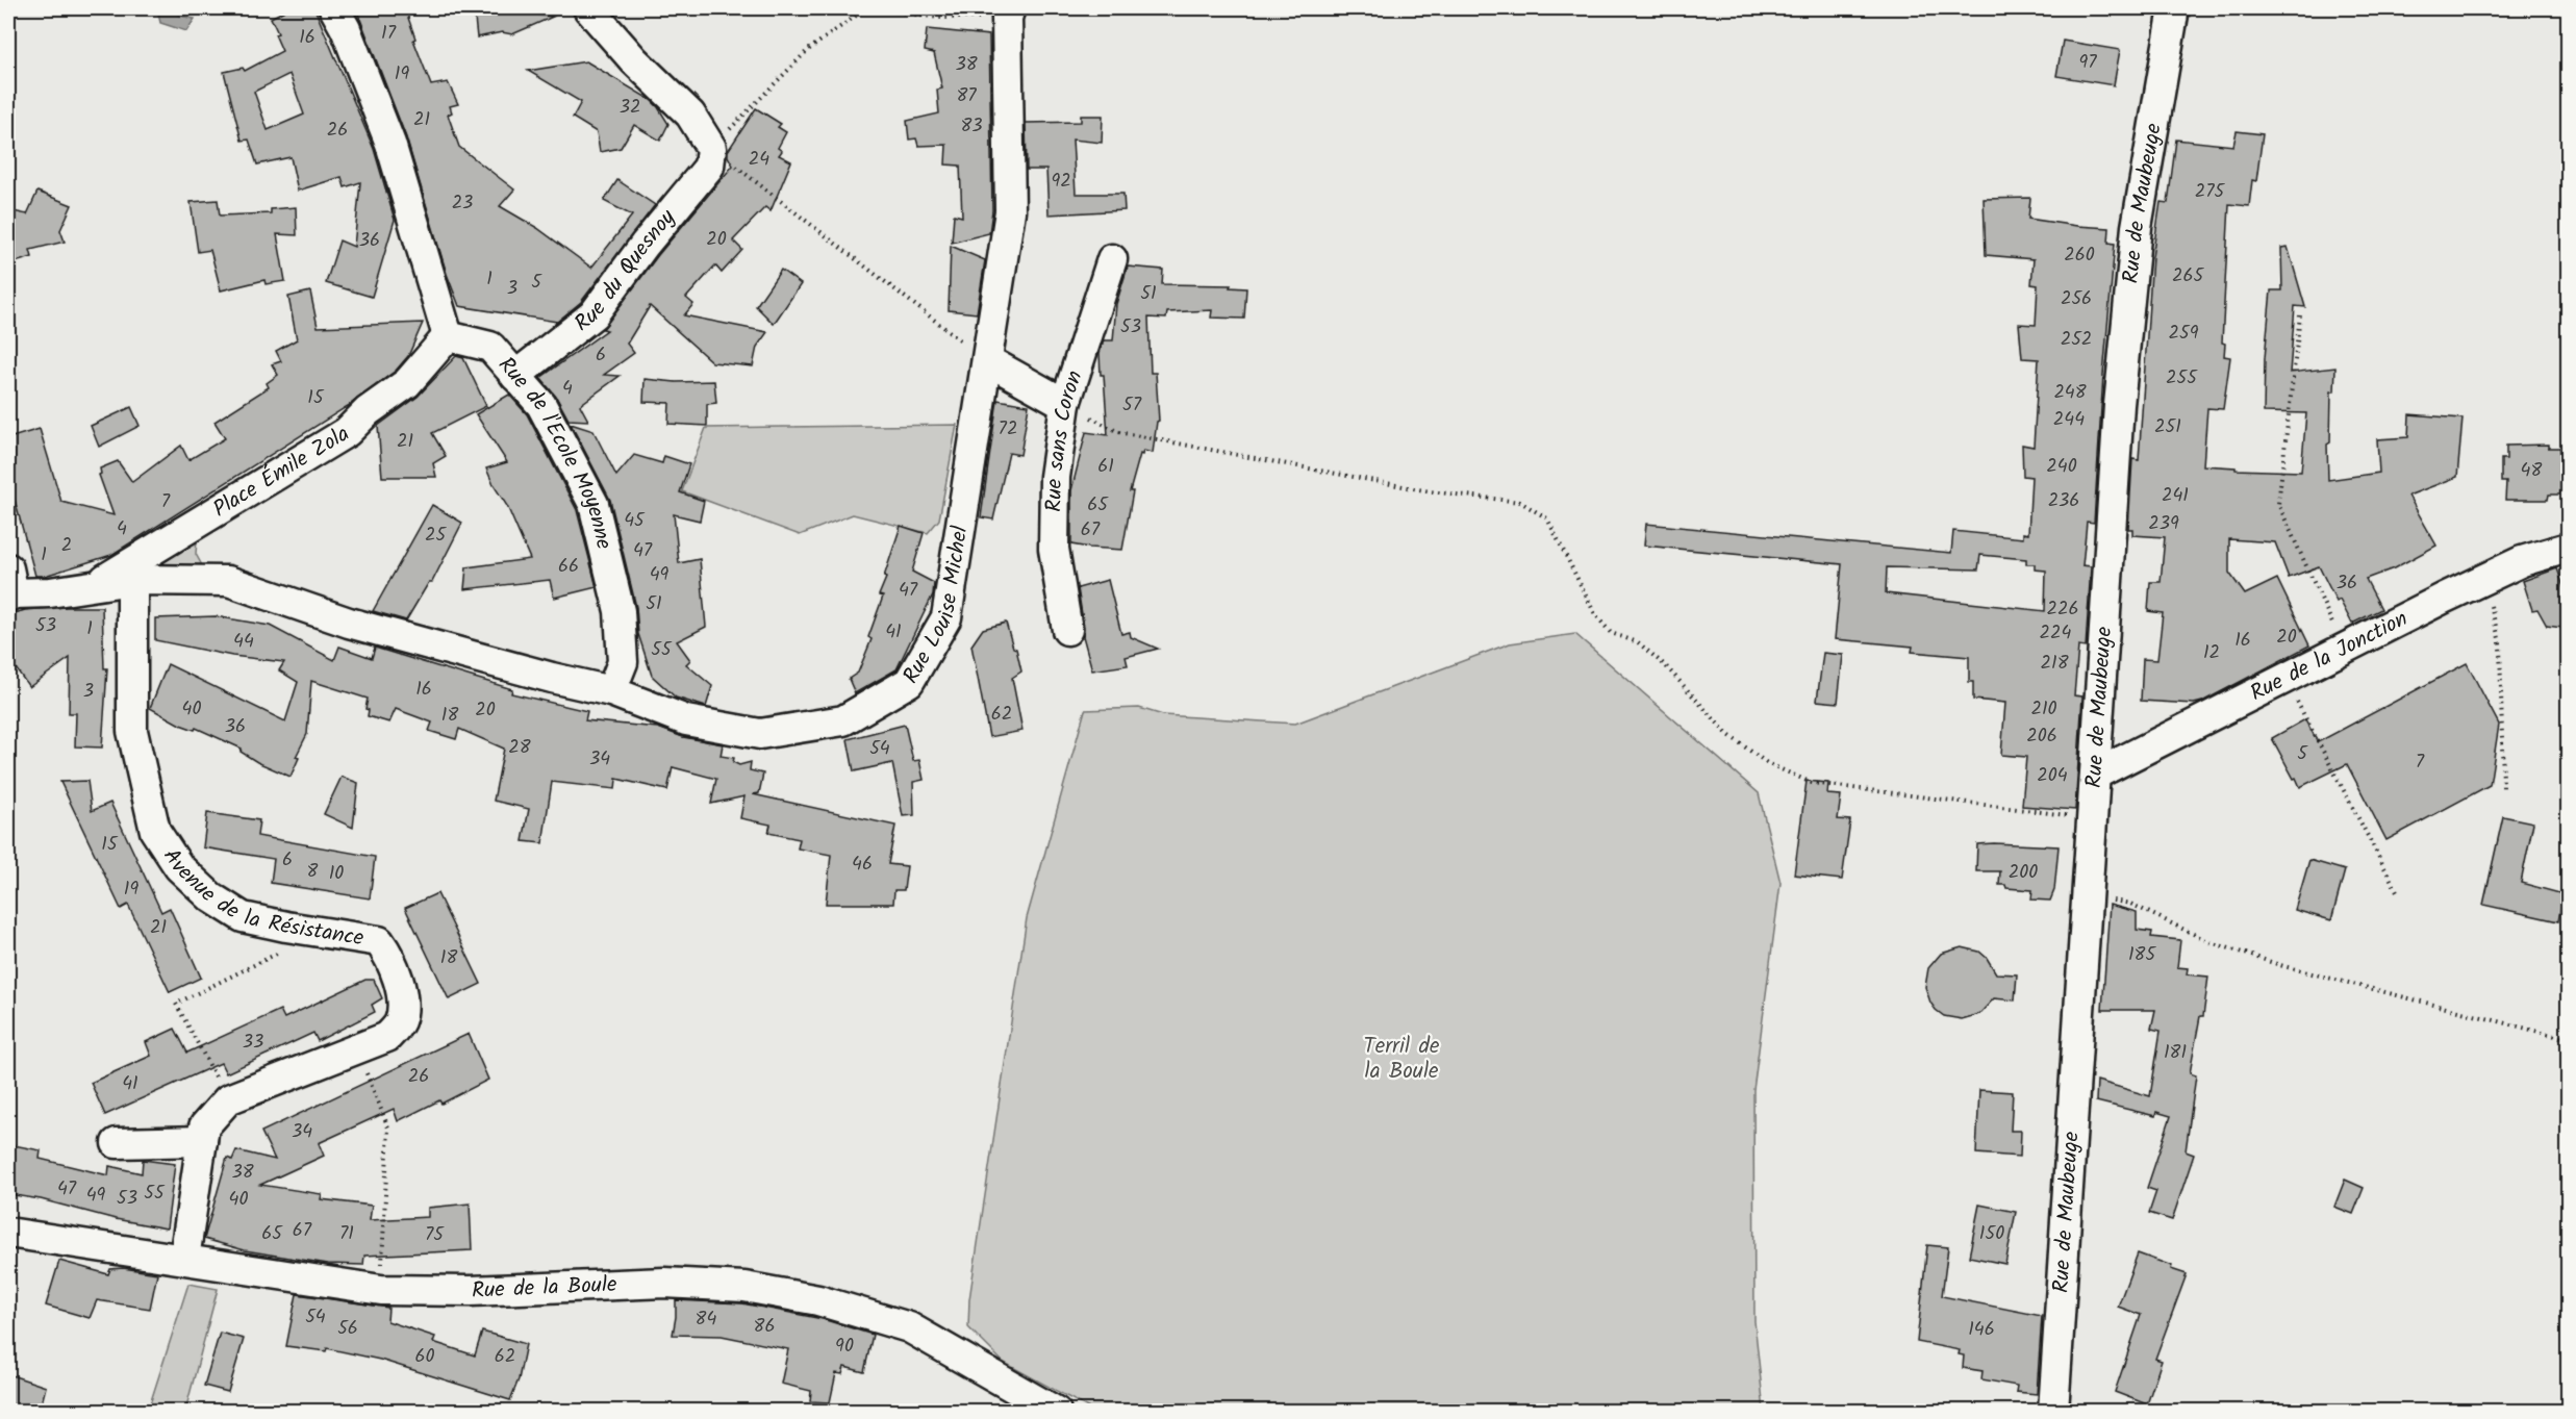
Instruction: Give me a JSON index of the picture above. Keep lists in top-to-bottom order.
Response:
{
  "streets": {
    "street": [
      "Rue de Maubeuge",
      "Rue du Quesnoy",
      "Rue sans Coron",
      "Rue de l'Ecole Moyenne",
      "Place Émile Zola",
      "Rue Louise Michel",
      "Rue de la Jonction",
      "Avenue de la Résistance",
      "Rue de la Boule"
    ]
  },
  "crossings": [
    ["Rue de Maubeuge", "Rue de la Jonction"],
    ["Rue du Quesnoy", "Rue de l'Ecole Moyenne"],
    ["Rue de l'Ecole Moyenne", "Place Émile Zola"],
    ["Rue de l'Ecole Moyenne", "Rue Louise Michel"],
    ["Place Émile Zola", "Rue Louise Michel"],
    ["Place Émile Zola", "Avenue de la Résistance"],
    ["Avenue de la Résistance", "Rue de la Boule"]
  ],
  "parks": ["Terril de la Boule"],
  "house_numbers": [
    "17",
    "16",
    "97",
    "38",
    "19",
    "87",
    "32",
    "21",
    "83",
    "26",
    "24",
    "92",
    "275",
    "23",
    "20",
    "36",
    "260",
    "265",
    "1",
    "5",
    "3",
    "51",
    "256",
    "53",
    "259",
    "252",
    "6",
    "255",
    "4",
    "248",
    "15",
    "57",
    "244",
    "251",
    "72",
    "21",
    "61",
    "240",
    "48",
    "241",
    "236",
    "7",
    "65",
    "45",
    "239",
    "4",
    "67",
    "25",
    "2",
    "47",
    "1",
    "66",
    "49",
    "36",
    "47",
    "51",
    "226",
    "53",
    "1",
    "41",
    "224",
    "20",
    "16",
    "44",
    "55",
    "12",
    "218",
    "16",
    "3",
    "40",
    "210",
    "20",
    "62",
    "18",
    "36",
    "206",
    "28",
    "54",
    "5",
    "34",
    "7",
    "204",
    "15",
    "6",
    "46",
    "8",
    "200",
    "10",
    "19",
    "21",
    "185",
    "18",
    "33",
    "181",
    "26",
    "41",
    "34",
    "38",
    "47",
    "55",
    "49",
    "53",
    "40",
    "67",
    "65",
    "71",
    "150",
    "75",
    "54",
    "84",
    "86",
    "56",
    "146",
    "90",
    "60",
    "62"
  ]
}
